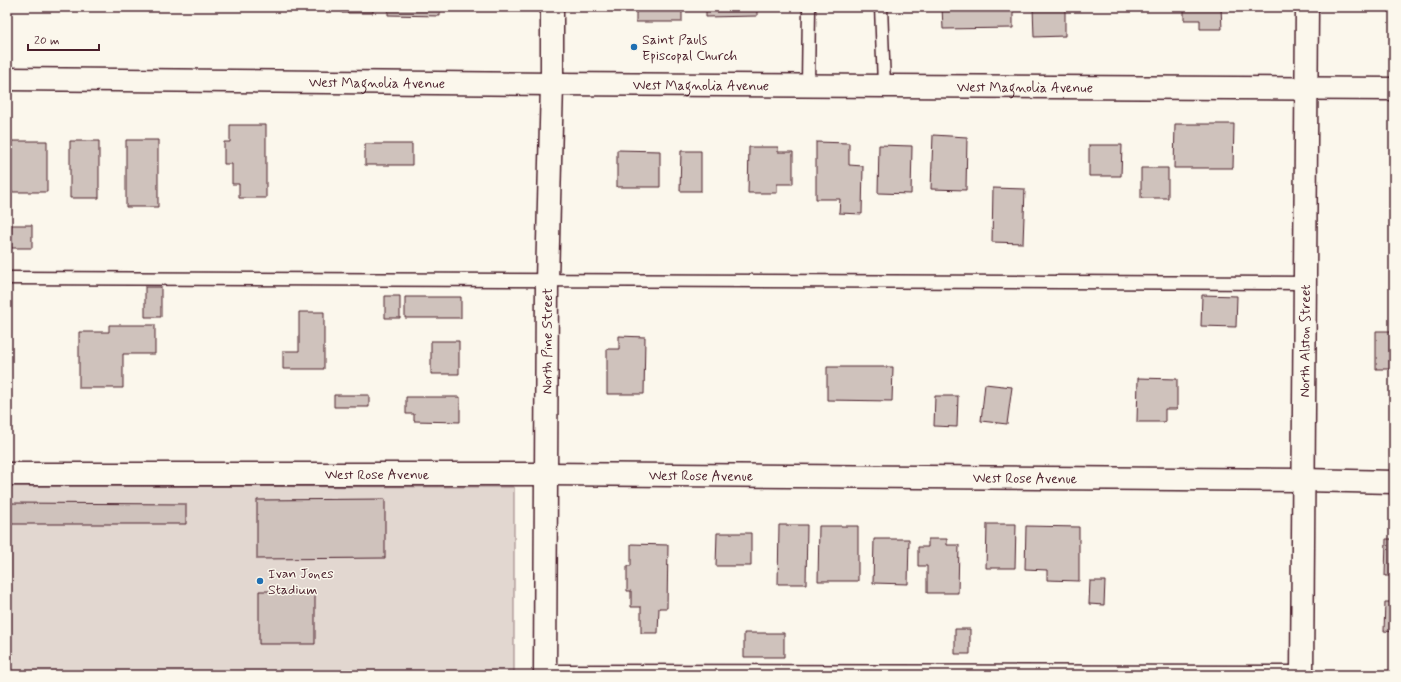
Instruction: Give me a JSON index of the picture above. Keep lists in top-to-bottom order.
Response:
{
  "streets": {
    "street": [
      "West Magnolia Avenue",
      "North Pine Street",
      "North Alston Street",
      "West Rose Avenue"
    ]
  },
  "crossings": [
    ["West Magnolia Avenue", "North Pine Street"],
    ["West Magnolia Avenue", "North Alston Street"],
    ["North Pine Street", "West Rose Avenue"],
    ["North Alston Street", "West Rose Avenue"]
  ],
  "places": ["Saint Pauls Episcopal Church", "Ivan Jones Stadium"],
  "scale_bar": "20 m"
}
